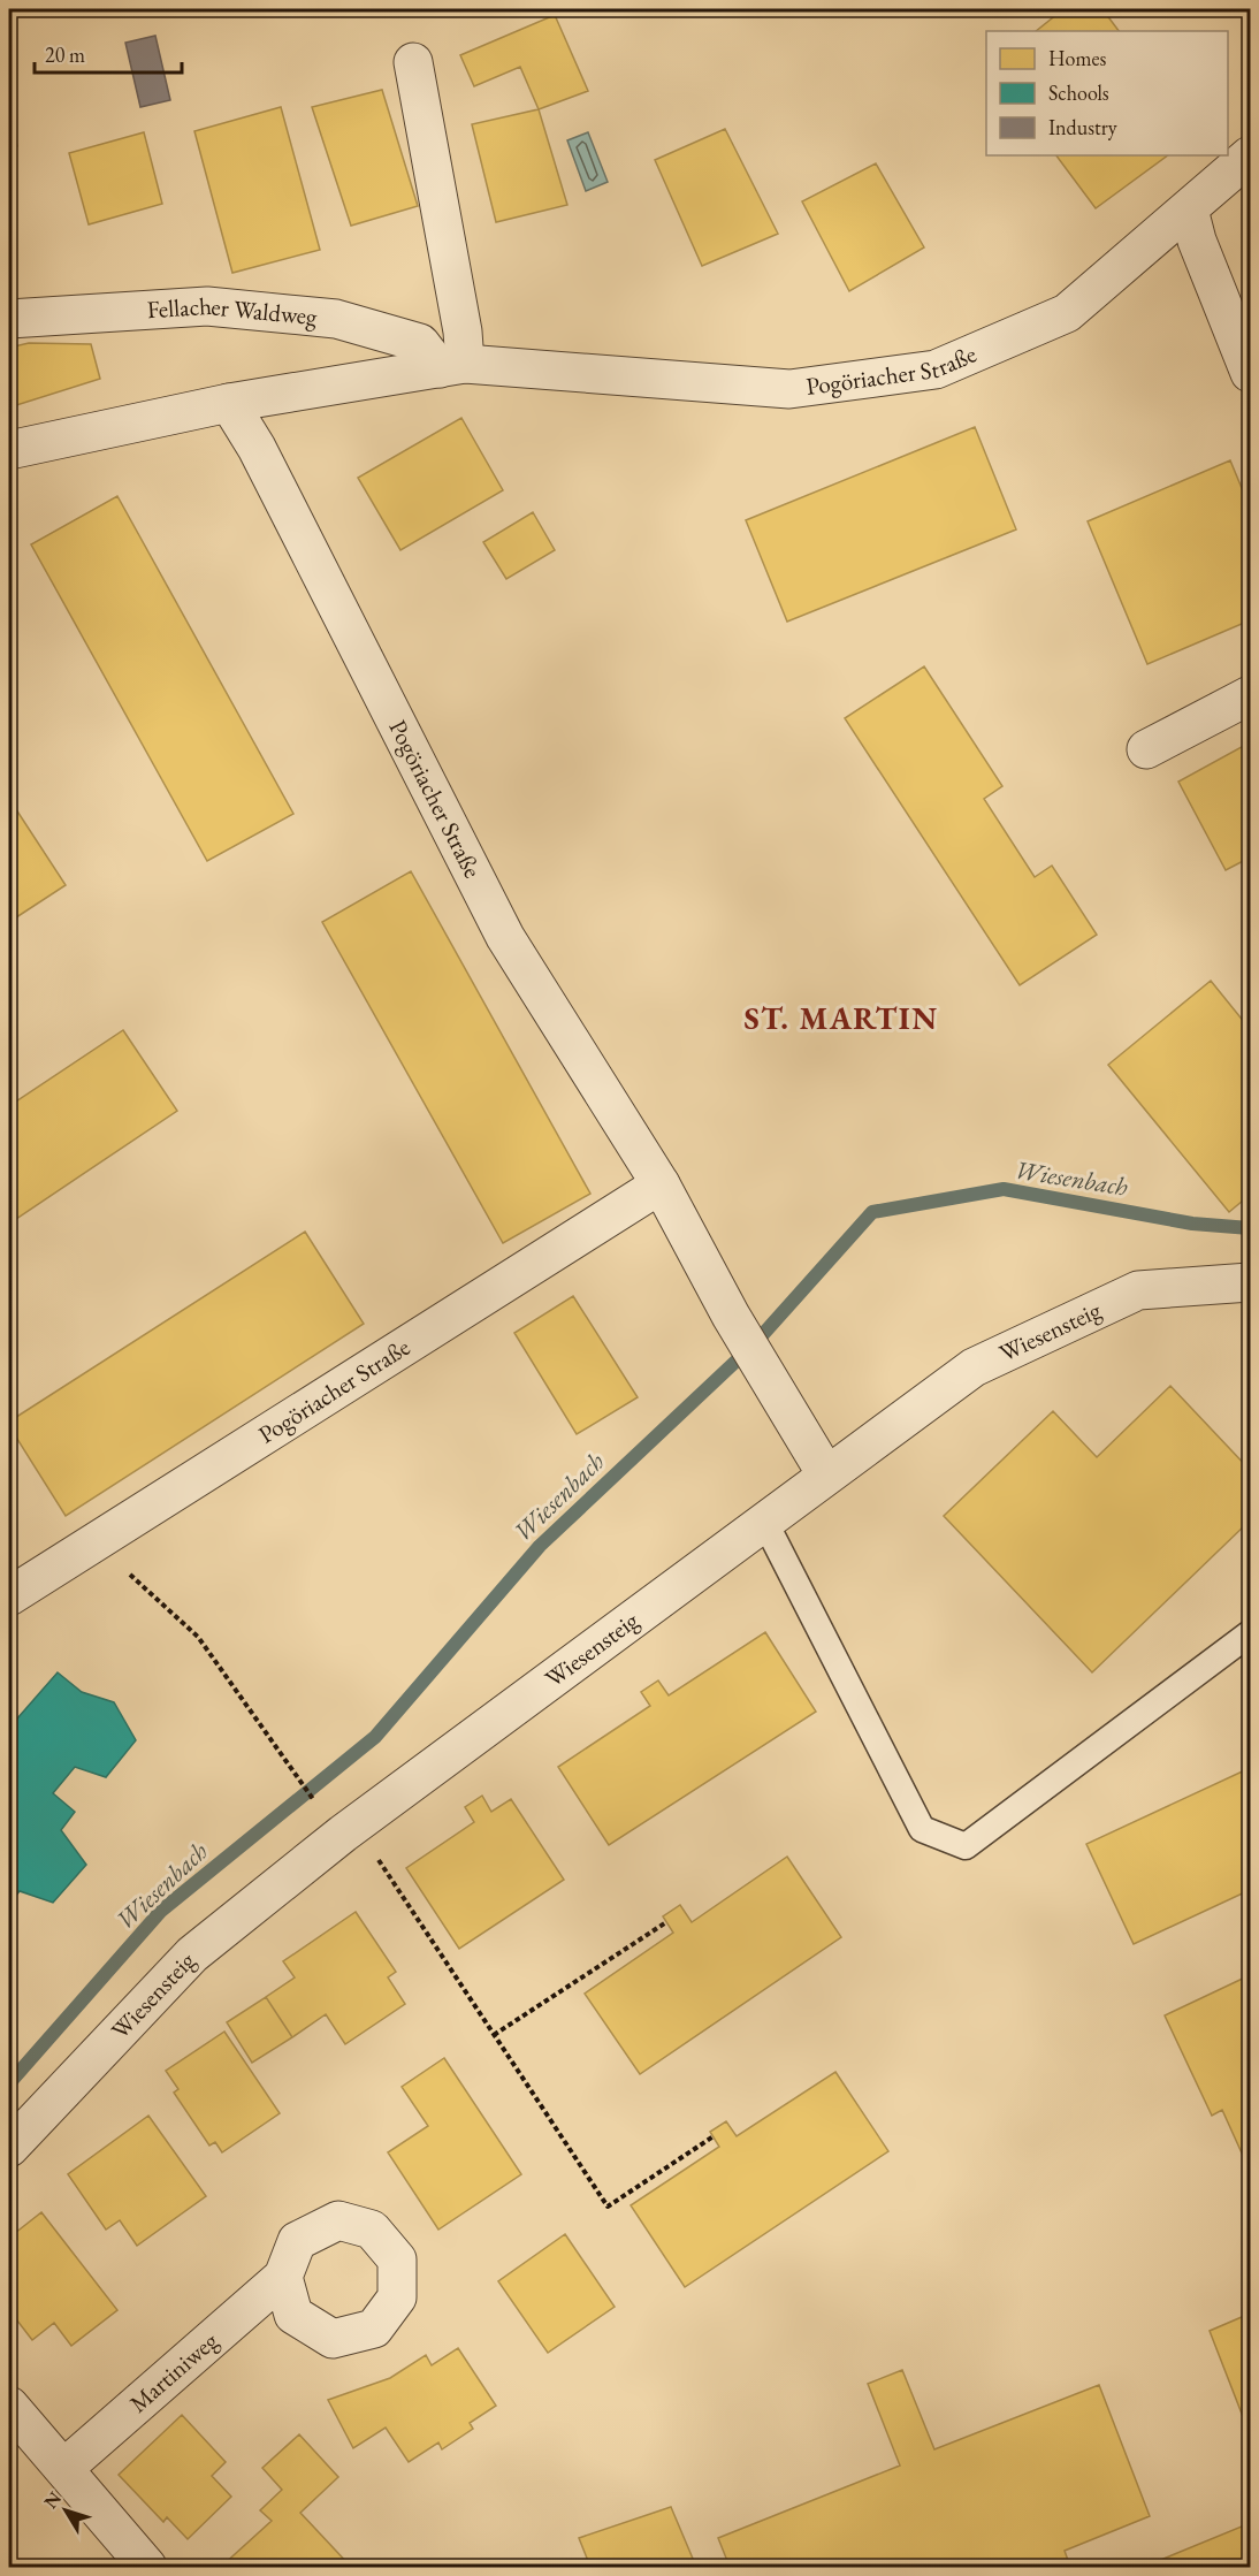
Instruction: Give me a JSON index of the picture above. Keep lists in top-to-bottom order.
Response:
{
  "streets": {
    "street": [
      "Fellacher Waldweg",
      "Pogöriacher Straße",
      "Wiesensteig",
      "Martiniweg"
    ]
  },
  "crossings": [
    ["Fellacher Waldweg", "Pogöriacher Straße"],
    ["Pogöriacher Straße", "Wiesensteig"]
  ],
  "districts": ["ST. MARTIN"],
  "water": ["Wiesenbach"],
  "legend": ["Homes", "Schools", "Industry"],
  "scale_bar": "20 m",
  "north": "top left"
}
